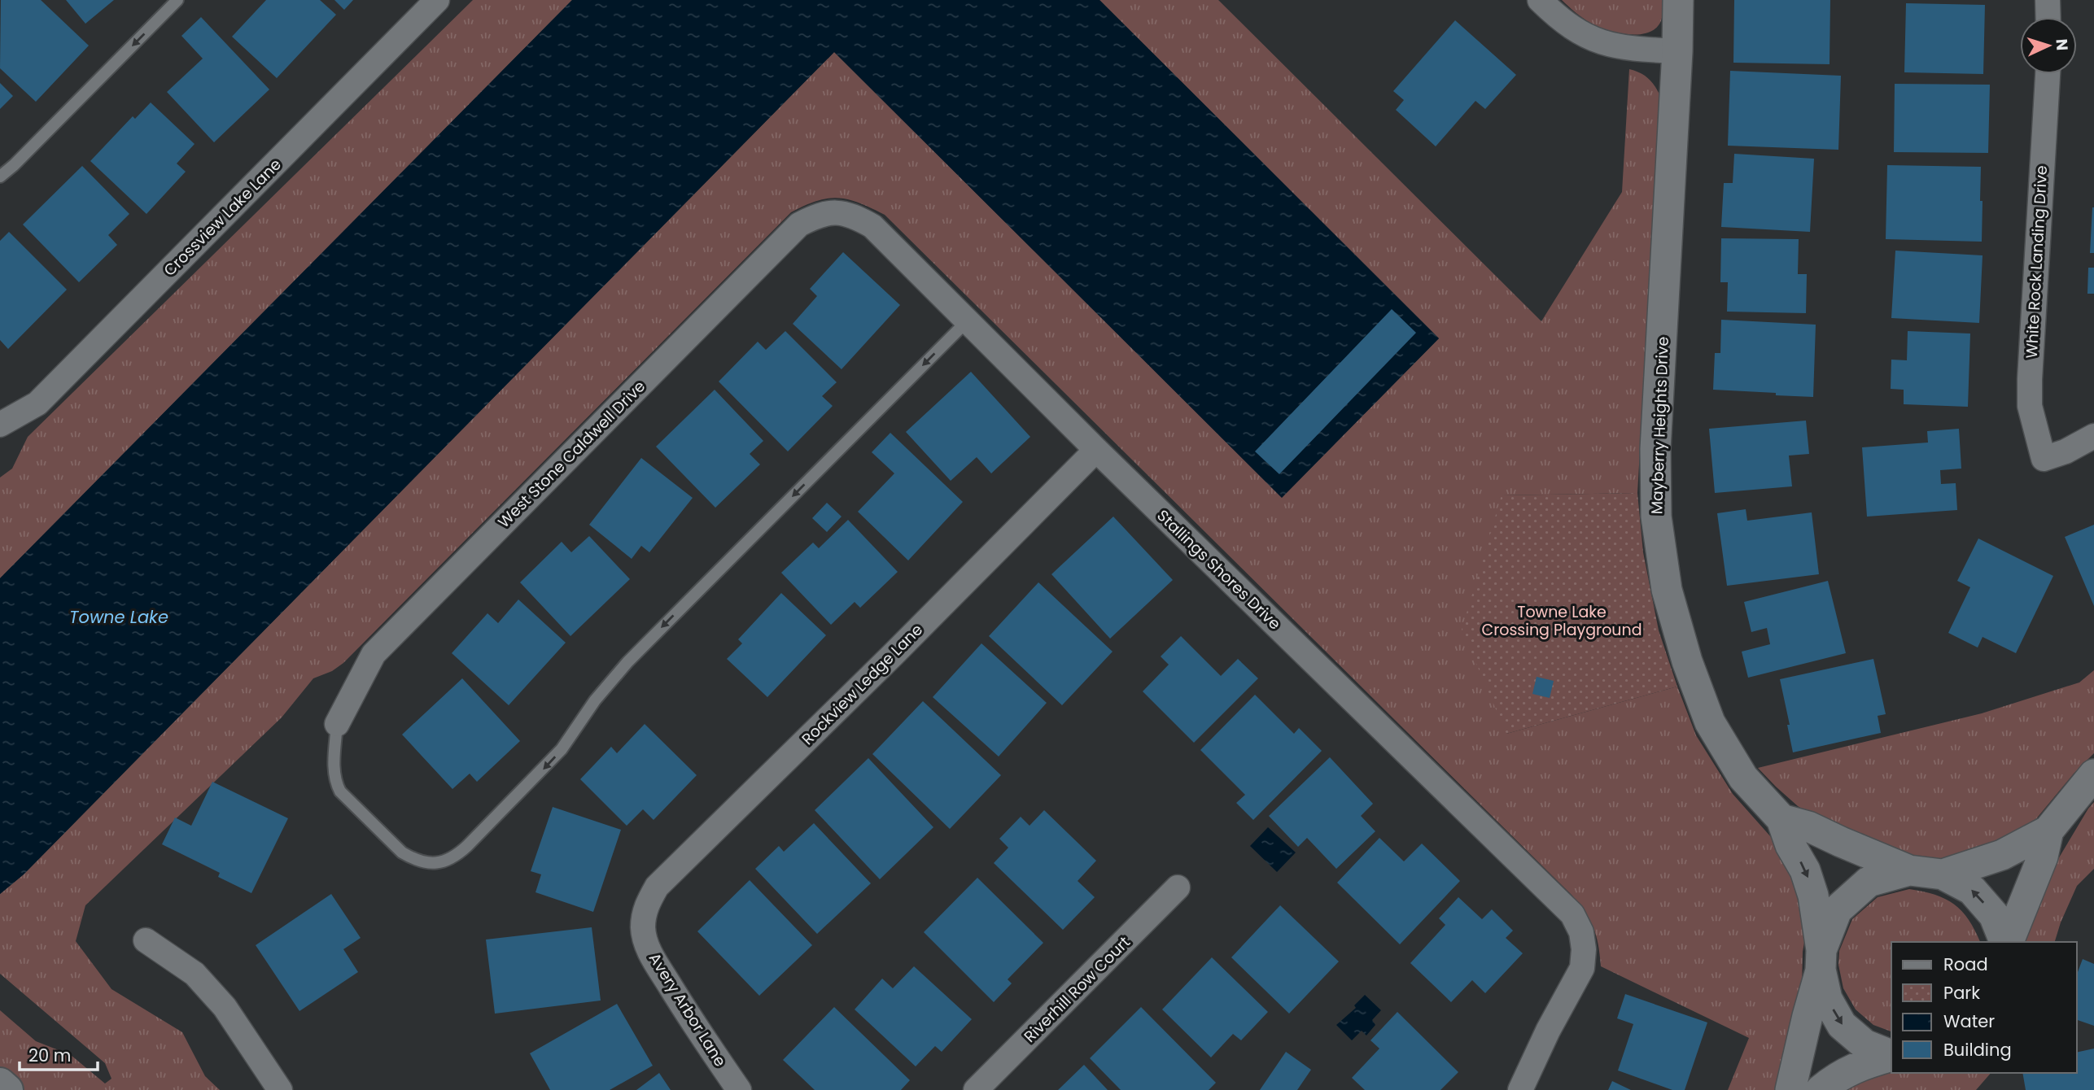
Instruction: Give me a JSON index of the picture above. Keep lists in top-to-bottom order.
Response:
{
  "streets": {
    "street": [
      "Crossview Lake Lane",
      "White Rock Landing Drive",
      "Mayberry Heights Drive",
      "West Stone Caldwell Drive",
      "Stallings Shores Drive",
      "Rockview Ledge Lane",
      "Riverhill Row Court",
      "Avery Arbor Lane"
    ]
  },
  "crossings": [
    ["West Stone Caldwell Drive", "Stallings Shores Drive"],
    ["Stallings Shores Drive", "Rockview Ledge Lane"],
    ["Rockview Ledge Lane", "Avery Arbor Lane"]
  ],
  "water": ["Towne Lake"],
  "parks": ["Towne Lake Crossing Playground"],
  "legend": [
    "Road",
    "Park",
    "Water",
    "Building"
  ],
  "scale_bar": "20 m",
  "north": "right"
}
